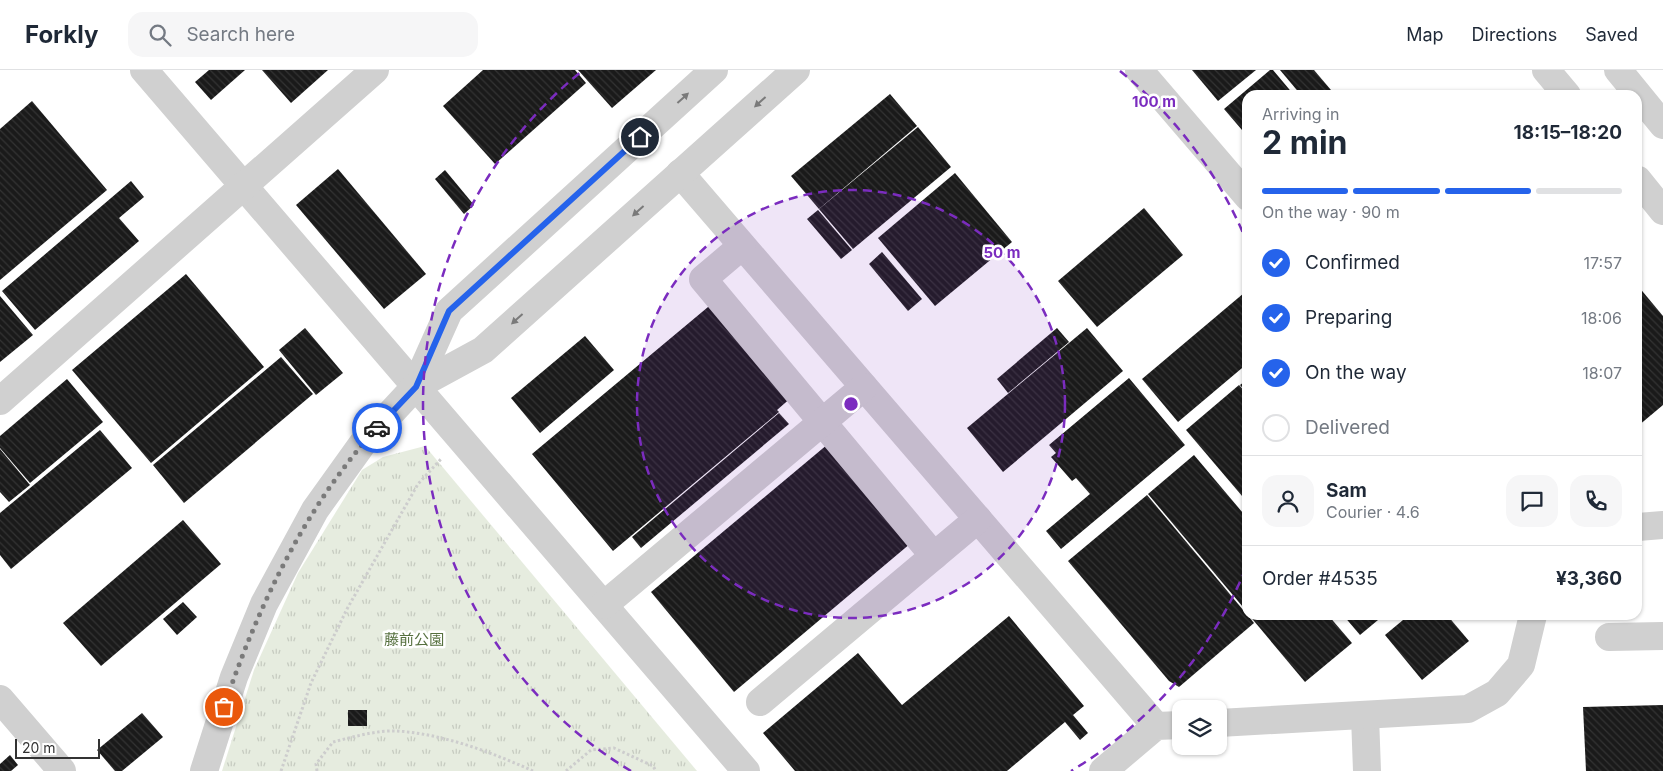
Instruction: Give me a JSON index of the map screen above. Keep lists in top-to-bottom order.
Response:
{
  "parks": ["藤前公園"],
  "scale_bar": "20 m",
  "page": {
    "header": "Forkly",
    "search": "Search here",
    "nav": ["Map", "Directions", "Saved"],
    "heading": ["2 min", "Arriving in", "18:15–18:20"],
    "panel": [
      "Sam",
      "Courier · 4.6",
      "Order #4535",
      "¥3,360"
    ],
    "bar": "On the way · 90 m",
    "list": [
      ["Confirmed", "17:57"],
      ["Preparing", "18:06"],
      ["On the way", "18:07"],
      "Delivered"
    ],
    "scale": "20 m"
  },
  "rings": ["100 m", "50 m"]
}
